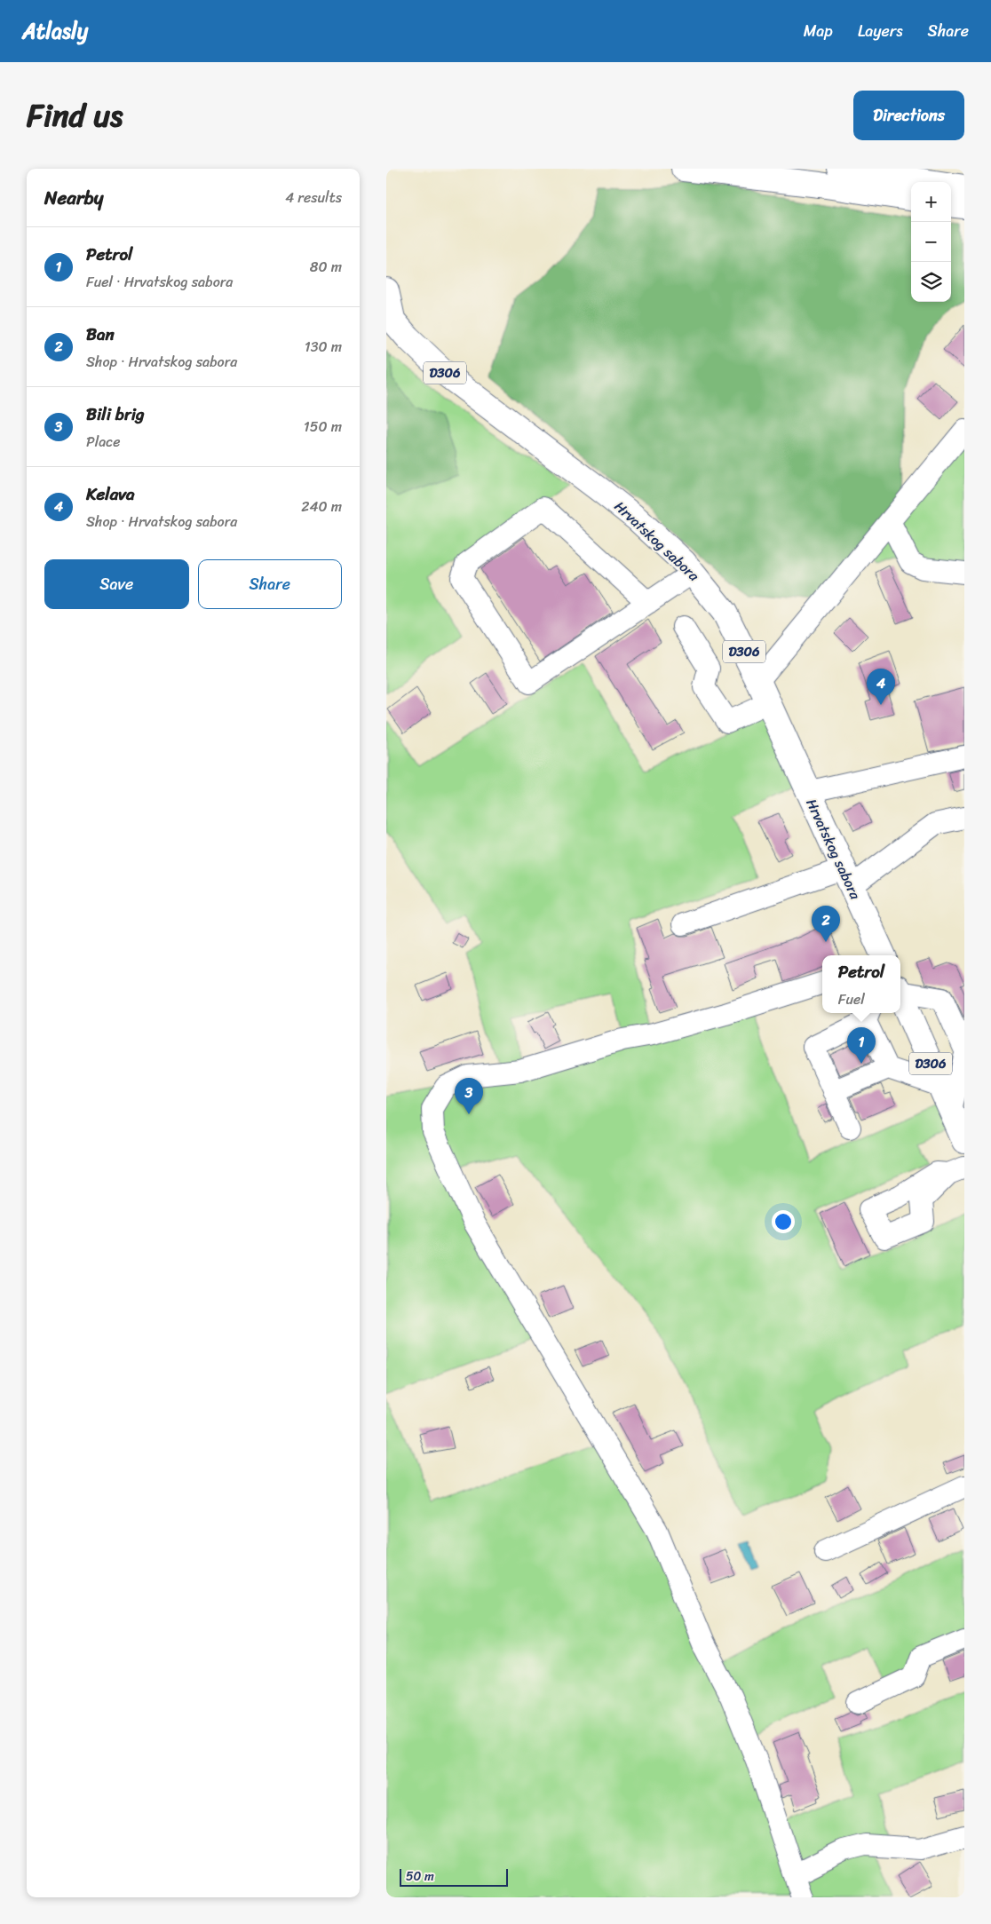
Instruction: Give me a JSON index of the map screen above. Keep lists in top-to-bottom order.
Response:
{
  "streets": {
    "main road": ["D306", "Hrvatskog sabora"]
  },
  "scale_bar": "50 m",
  "page": {
    "header": "Atlasly",
    "nav": ["Map", "Layers", "Share"],
    "title": "Find us",
    "buttons": [
      "Directions",
      ["Save", "Share"]
    ],
    "heading": ["Nearby", "4 results"],
    "map_buttons": ["+", "−"],
    "list": [
      {
        "mark": "1",
        "name": "Petrol",
        "note": "Fuel · Hrvatskog sabora",
        "value": "80 m"
      },
      {
        "mark": "2",
        "name": "Ban",
        "note": "Shop · Hrvatskog sabora",
        "value": "130 m"
      },
      {
        "mark": "3",
        "name": "Bili brig",
        "note": "Place",
        "value": "150 m"
      },
      {
        "mark": "4",
        "name": "Kelava",
        "note": "Shop · Hrvatskog sabora",
        "value": "240 m"
      }
    ],
    "pins": [
      "4",
      "2",
      "1",
      "3"
    ],
    "popup": ["Petrol", "Fuel"],
    "scale": "50 m"
  }
}
